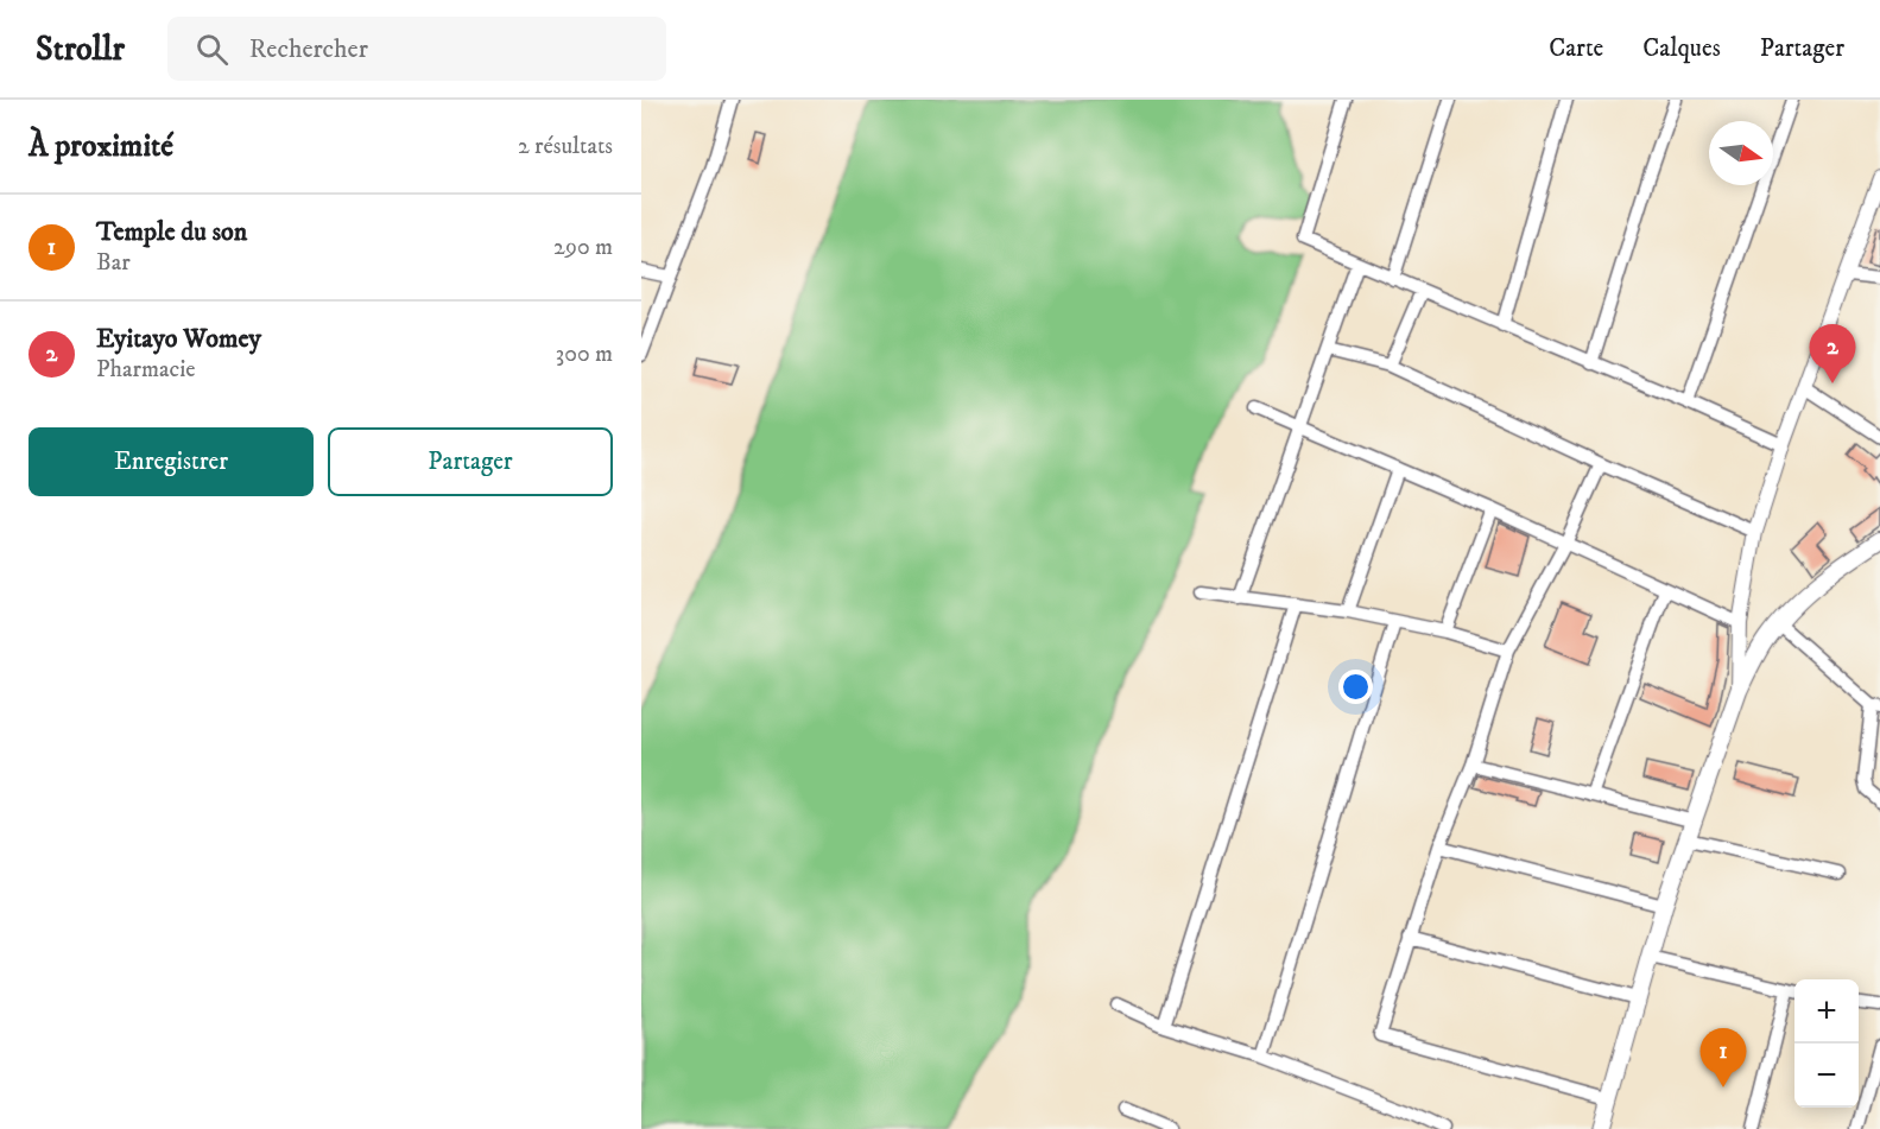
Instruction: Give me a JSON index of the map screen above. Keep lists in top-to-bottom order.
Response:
{
  "north": "right",
  "page": {
    "header": "Strollr",
    "search": "Rechercher",
    "nav": ["Carte", "Calques", "Partager"],
    "heading": ["À proximité", "2 résultats"],
    "list": [
      {
        "mark": "1",
        "name": "Temple du son",
        "note": "Bar",
        "value": "290 m"
      },
      {
        "mark": "2",
        "name": "Eyitayo Womey",
        "note": "Pharmacie",
        "value": "300 m"
      }
    ],
    "pins": ["2", "1"],
    "buttons": ["Enregistrer", "Partager"],
    "map_buttons": ["+", "−"]
  }
}
